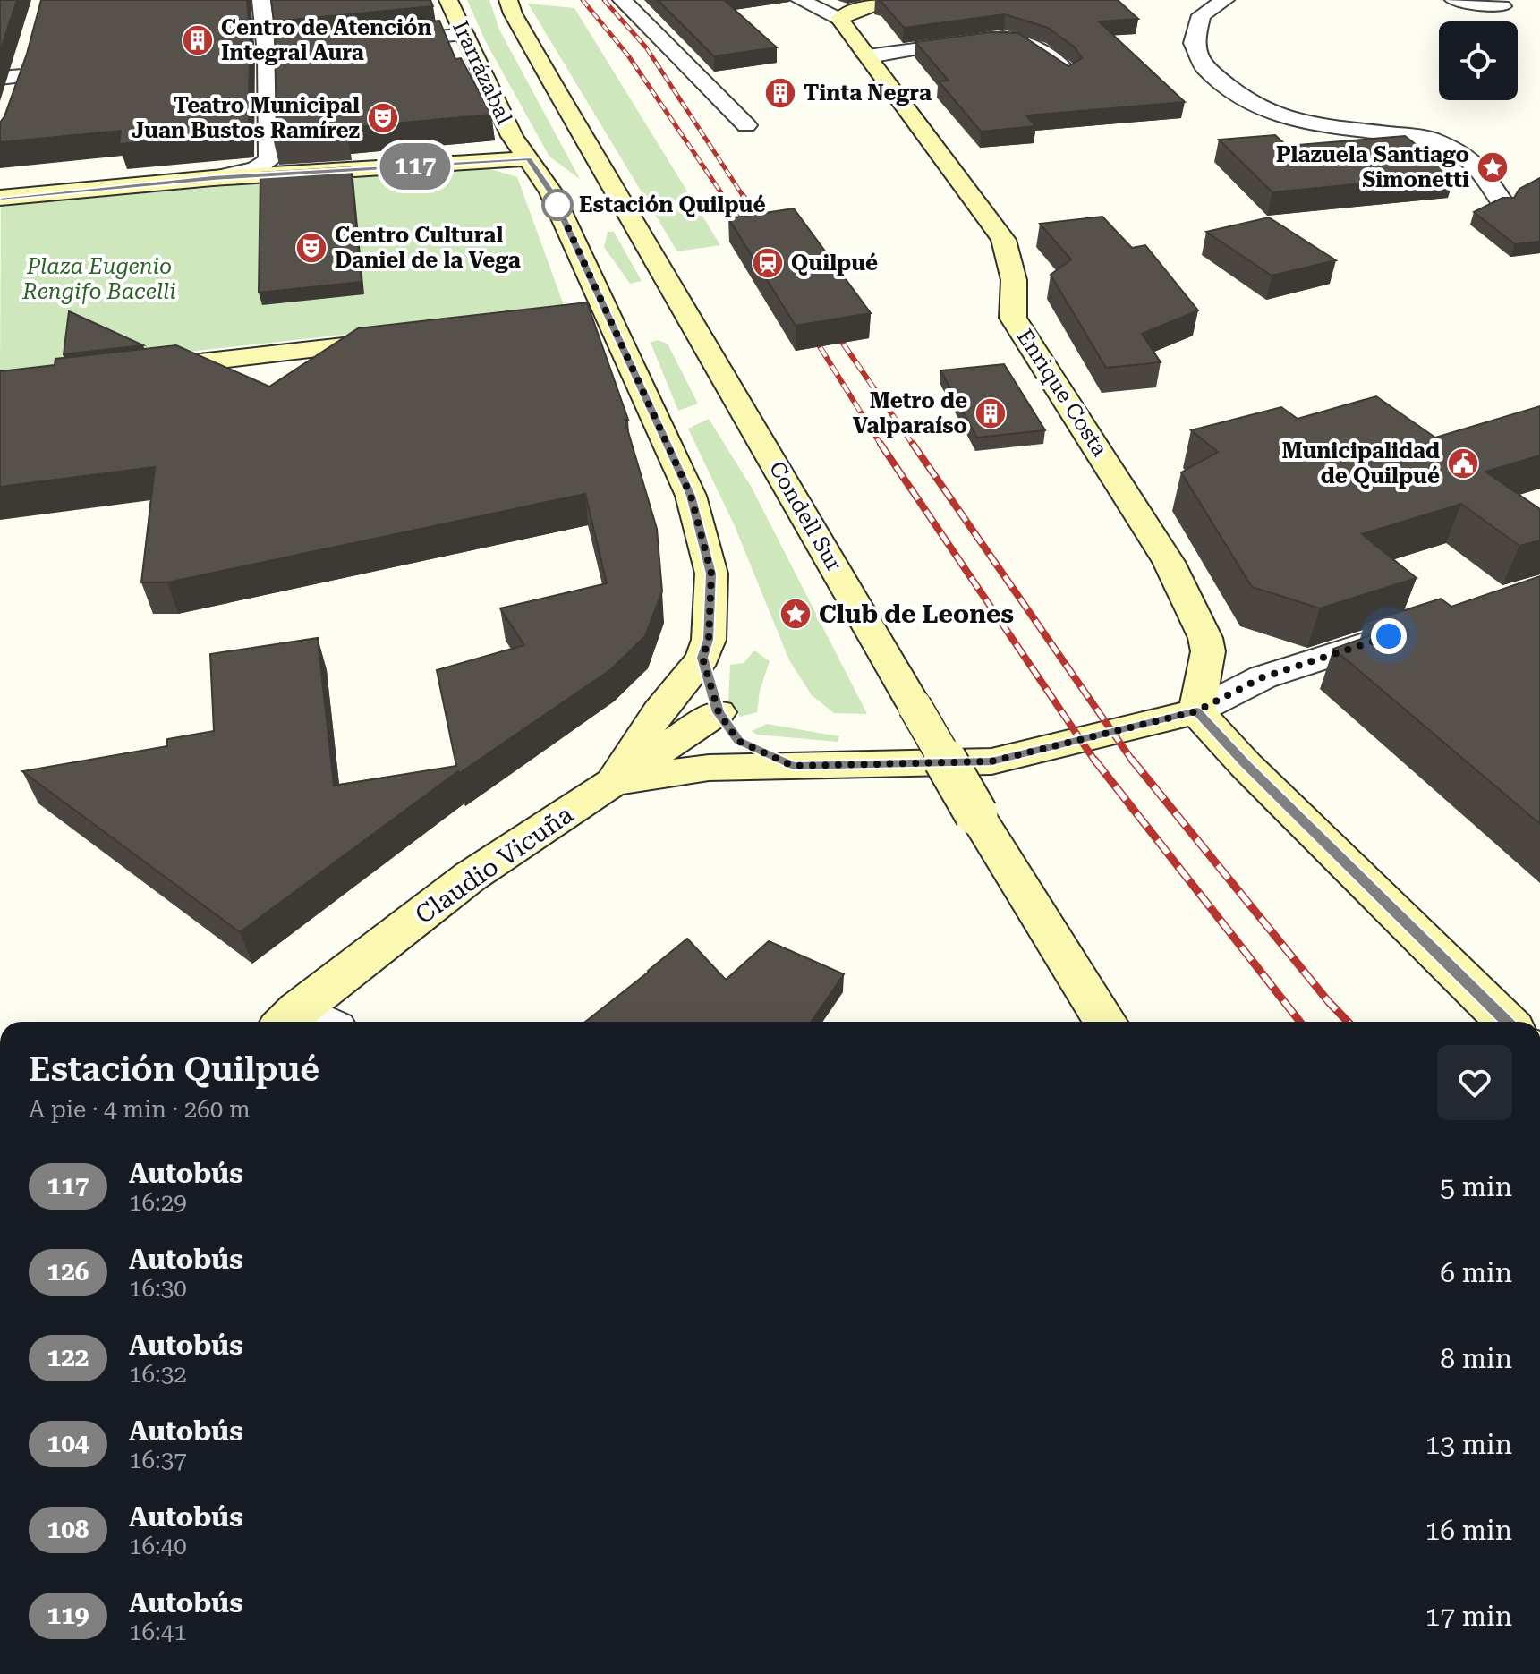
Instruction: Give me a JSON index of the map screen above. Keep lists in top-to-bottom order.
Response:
{
  "streets": {
    "street": [
      "Irarrázabal",
      "Enrique Costa",
      "Condell Sur",
      "Claudio Vicuña"
    ]
  },
  "crossings": [
    ["Irarrázabal", "Claudio Vicuña"]
  ],
  "parks": ["Plaza Eugenio Rengifo Bacelli"],
  "places": {
    "building": ["Centro de Atención Integral Aura", "Tinta Negra", "Metro de Valparaíso"],
    "theatre": ["Teatro Municipal Juan Bustos Ramírez", "Centro Cultural Daniel de la Vega"],
    "place": ["Plazuela Santiago Simonetti", "Club de Leones"],
    "other": ["Estación Quilpué"],
    "station": ["Quilpué"],
    "public building": ["Municipalidad de Quilpué"]
  },
  "lines": ["bus line 117"],
  "page": {
    "on_map": "117",
    "heading": ["Estación Quilpué", "A pie · 4 min · 260 m"],
    "list": [
      {
        "mark": "117",
        "name": "Autobús",
        "note": "16:29",
        "value": "5 min"
      },
      {
        "mark": "126",
        "name": "Autobús",
        "note": "16:30",
        "value": "6 min"
      },
      {
        "mark": "122",
        "name": "Autobús",
        "note": "16:32",
        "value": "8 min"
      },
      {
        "mark": "104",
        "name": "Autobús",
        "note": "16:37",
        "value": "13 min"
      },
      {
        "mark": "108",
        "name": "Autobús",
        "note": "16:40",
        "value": "16 min"
      },
      {
        "mark": "119",
        "name": "Autobús",
        "note": "16:41",
        "value": "17 min"
      }
    ]
  }
}
